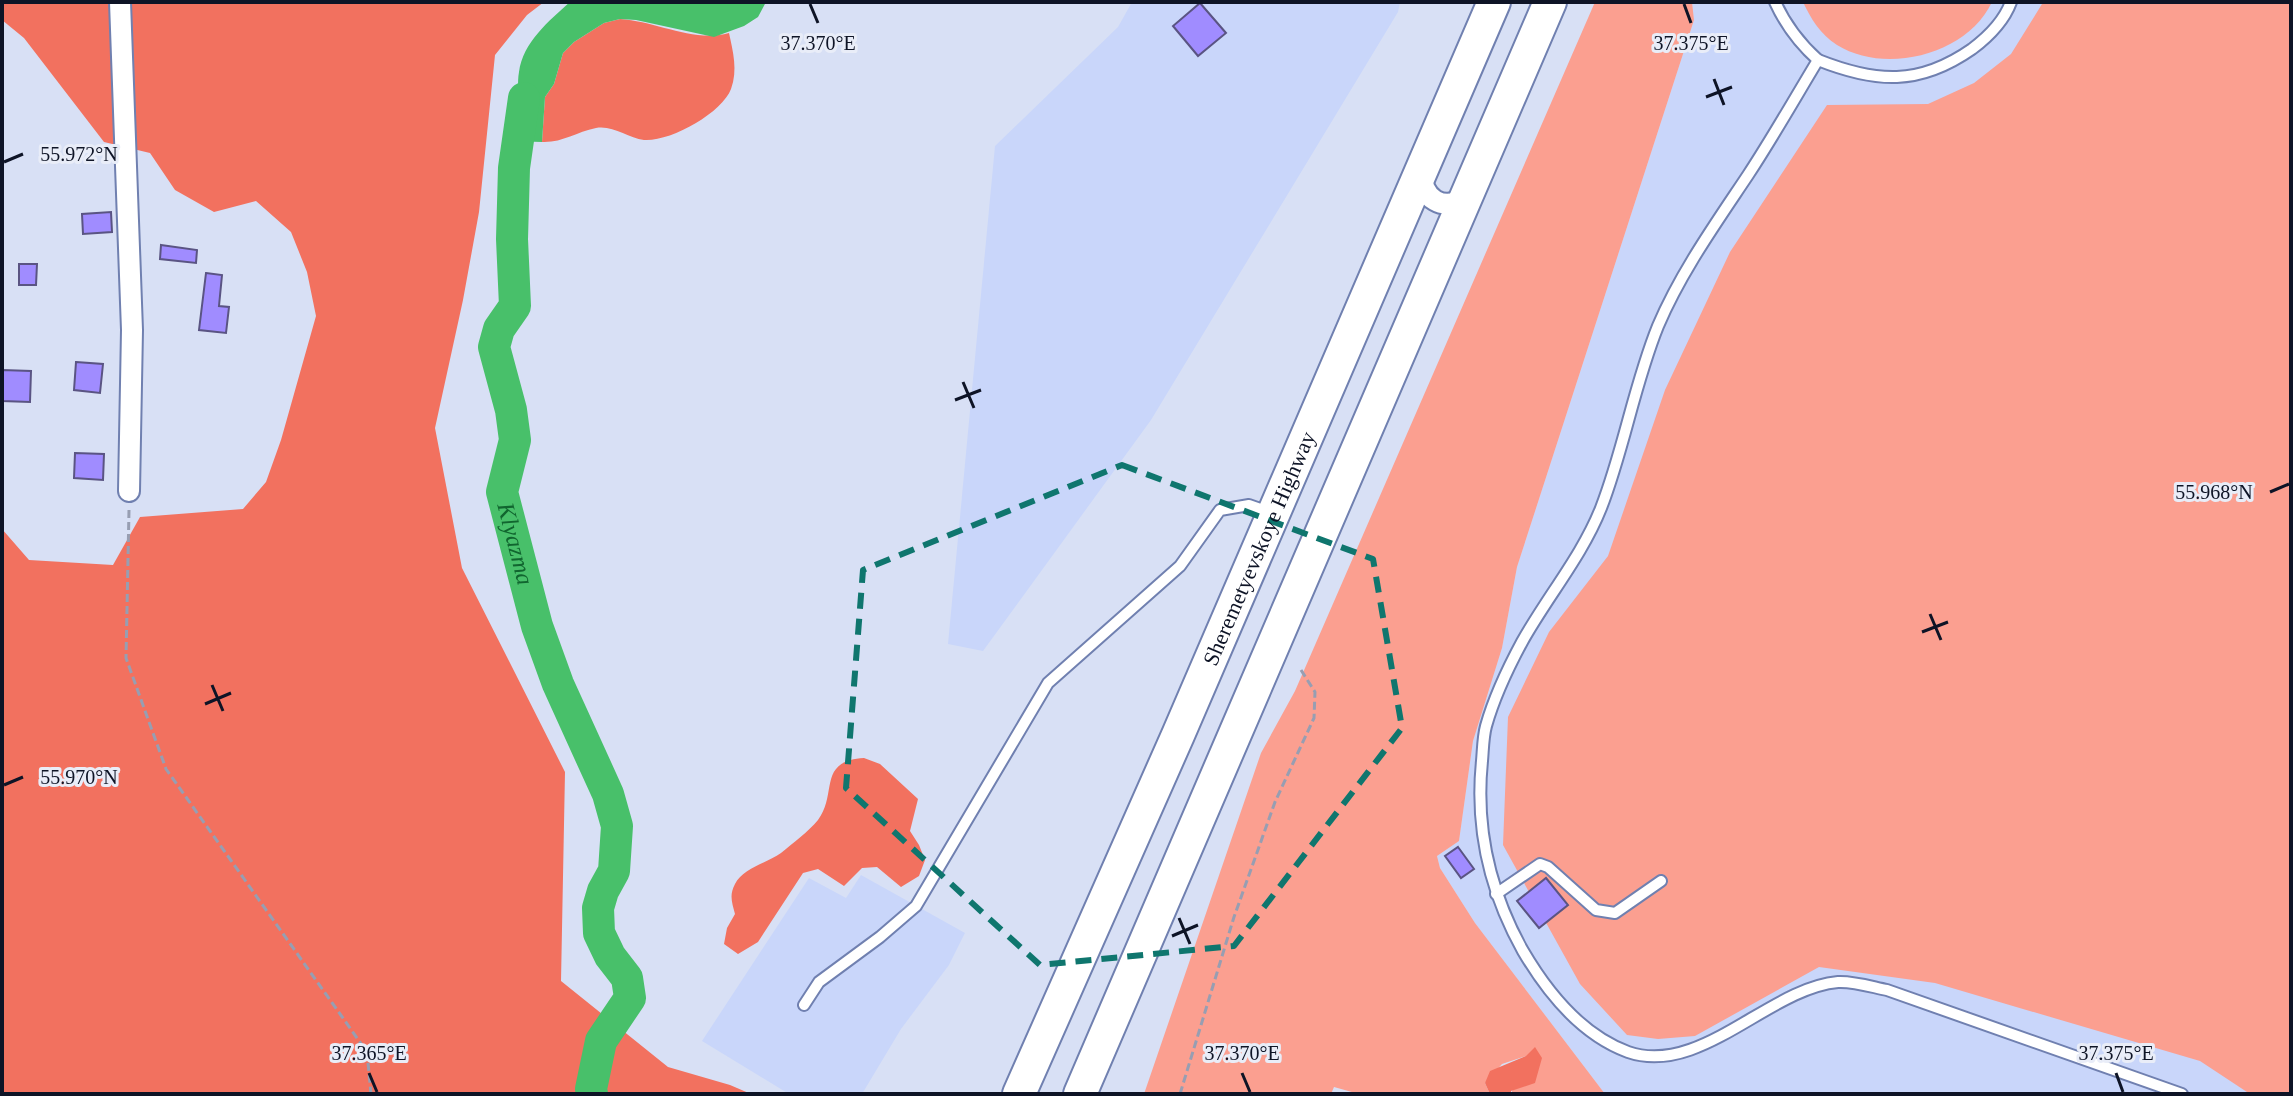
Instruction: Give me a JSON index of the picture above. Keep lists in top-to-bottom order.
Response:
{
  "streets": {
    "main road": ["Sheremetyevskoye Highway"]
  },
  "water": ["Klyazma"],
  "coordinates": [
    "37.370°E",
    "37.375°E",
    "55.972°N",
    "55.968°N",
    "55.970°N",
    "37.365°E"
  ]
}
